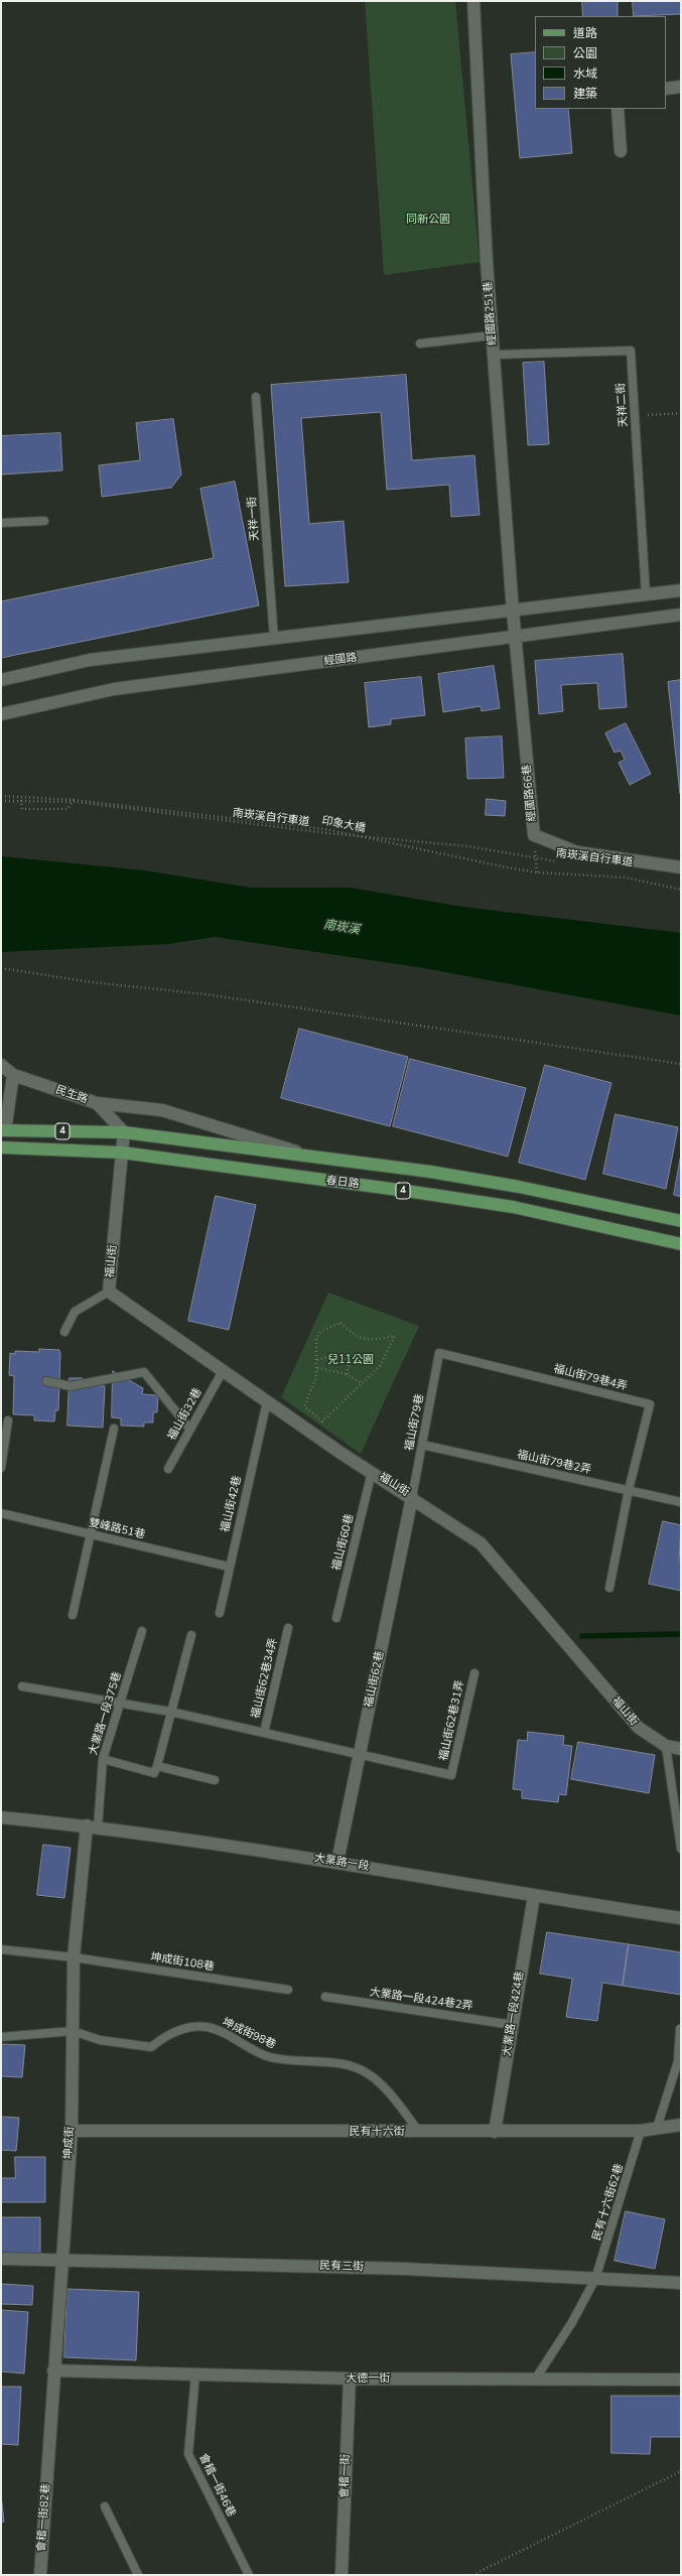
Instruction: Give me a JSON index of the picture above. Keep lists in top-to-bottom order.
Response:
{
  "streets": {
    "main road": ["4", "春日路"],
    "street": [
      "經國路251巷",
      "經國路",
      "經國路66巷",
      "民生路",
      "福山街",
      "福山街62巷",
      "大業路一段",
      "大業路一段424巷",
      "民有十六街",
      "坤成街",
      "民有三街",
      "大德一街",
      "會稽一街",
      "會稽一街82巷"
    ],
    "lane": [
      "天祥二街",
      "天祥一街",
      "福山街79巷4弄",
      "福山街32巷",
      "福山街79巷",
      "福山街79巷2弄",
      "福山街42巷",
      "雙峰路51巷",
      "福山街60巷",
      "福山街62巷34弄",
      "大業路一段375巷",
      "福山街62巷31弄",
      "坤成街108巷",
      "大業路一段424巷2弄",
      "坤成街98巷",
      "民有十六街62巷",
      "會稽一街46巷"
    ],
    "path": ["南崁溪自行車道", "印象大橋"]
  },
  "crossings": [
    ["經國路251巷", "天祥二街"],
    ["經國路251巷", "經國路66巷"],
    ["經國路", "經國路66巷"],
    ["民生路", "春日路"],
    ["春日路", "福山街"],
    ["福山街", "福山街32巷"],
    ["福山街", "福山街79巷"],
    ["福山街", "福山街42巷"],
    ["福山街", "福山街60巷"],
    ["福山街", "福山街62巷"],
    ["福山街79巷4弄", "福山街79巷"],
    ["福山街79巷4弄", "福山街79巷2弄"],
    ["福山街79巷", "福山街79巷2弄"],
    ["福山街79巷", "福山街62巷"],
    ["福山街42巷", "雙峰路51巷"],
    ["福山街62巷34弄", "福山街62巷"],
    ["福山街62巷34弄", "大業路一段375巷"],
    ["福山街62巷34弄", "福山街62巷31弄"],
    ["福山街62巷", "福山街62巷31弄"],
    ["福山街62巷", "大業路一段"],
    ["大業路一段375巷", "大業路一段"],
    ["大業路一段375巷", "坤成街"],
    ["大業路一段", "大業路一段424巷"],
    ["大業路一段", "坤成街"],
    ["坤成街108巷", "坤成街"],
    ["大業路一段424巷2弄", "大業路一段424巷"],
    ["大業路一段424巷", "民有十六街"],
    ["坤成街98巷", "民有十六街"],
    ["坤成街98巷", "坤成街"],
    ["民有十六街", "坤成街"],
    ["民有十六街", "民有十六街62巷"],
    ["坤成街", "民有三街"],
    ["坤成街", "大德一街"],
    ["坤成街", "會稽一街82巷"],
    ["民有十六街62巷", "民有三街"],
    ["民有十六街62巷", "大德一街"],
    ["大德一街", "會稽一街"],
    ["大德一街", "會稽一街46巷"]
  ],
  "water": ["南崁溪"],
  "parks": ["同新公園", "兒11公園"],
  "legend": [
    "道路",
    "公園",
    "水域",
    "建築"
  ]
}
